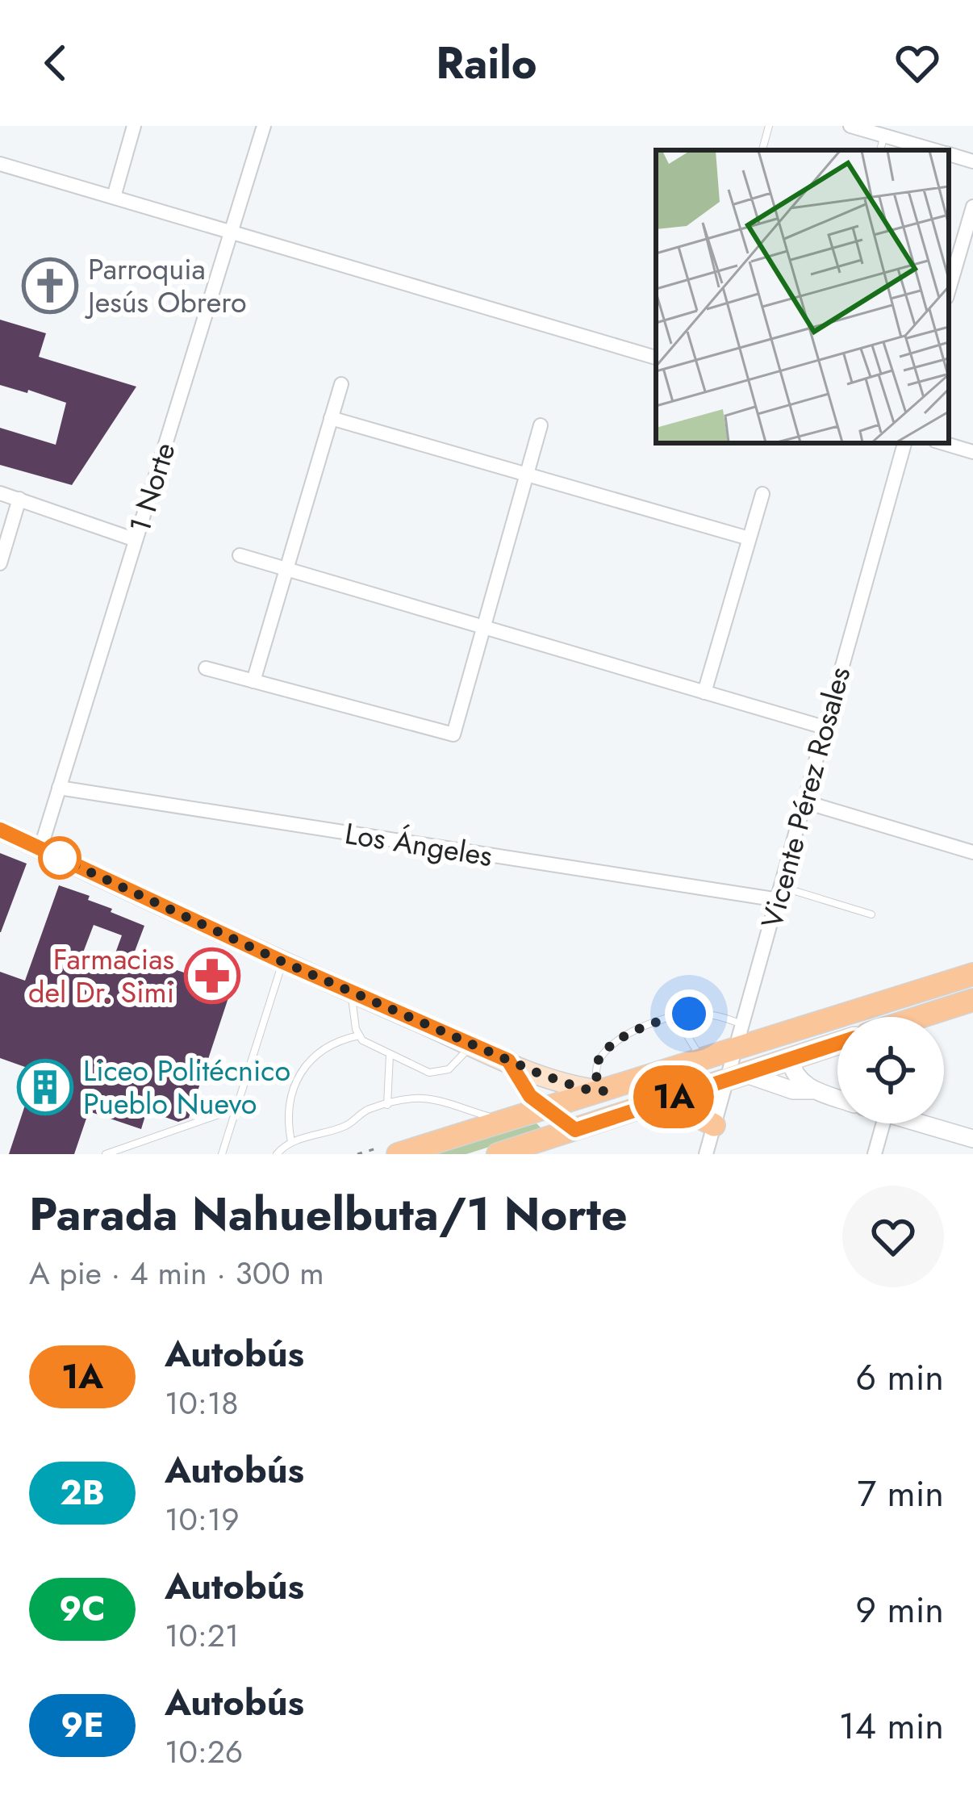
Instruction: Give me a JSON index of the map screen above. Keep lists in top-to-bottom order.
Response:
{
  "streets": {
    "street": ["1 Norte", "Vicente Pérez Rosales", "Los Ángeles"]
  },
  "crossings": [
    ["1 Norte", "Los Ángeles"],
    ["Vicente Pérez Rosales", "Los Ángeles"]
  ],
  "places": {
    "church": ["Parroquia Jesús Obrero"],
    "pharmacy": ["Farmacias del Dr. Simi"],
    "building": ["Liceo Politécnico Pueblo Nuevo"]
  },
  "lines": ["bus line 1A"],
  "page": {
    "header": "Railo",
    "on_map": "1A",
    "heading": ["Parada Nahuelbuta/1 Norte", "A pie · 4 min · 300 m"],
    "list": [
      {
        "mark": "1A",
        "name": "Autobús",
        "note": "10:18",
        "value": "6 min"
      },
      {
        "mark": "2B",
        "name": "Autobús",
        "note": "10:19",
        "value": "7 min"
      },
      {
        "mark": "9C",
        "name": "Autobús",
        "note": "10:21",
        "value": "9 min"
      },
      {
        "mark": "9E",
        "name": "Autobús",
        "note": "10:26",
        "value": "14 min"
      }
    ]
  }
}
